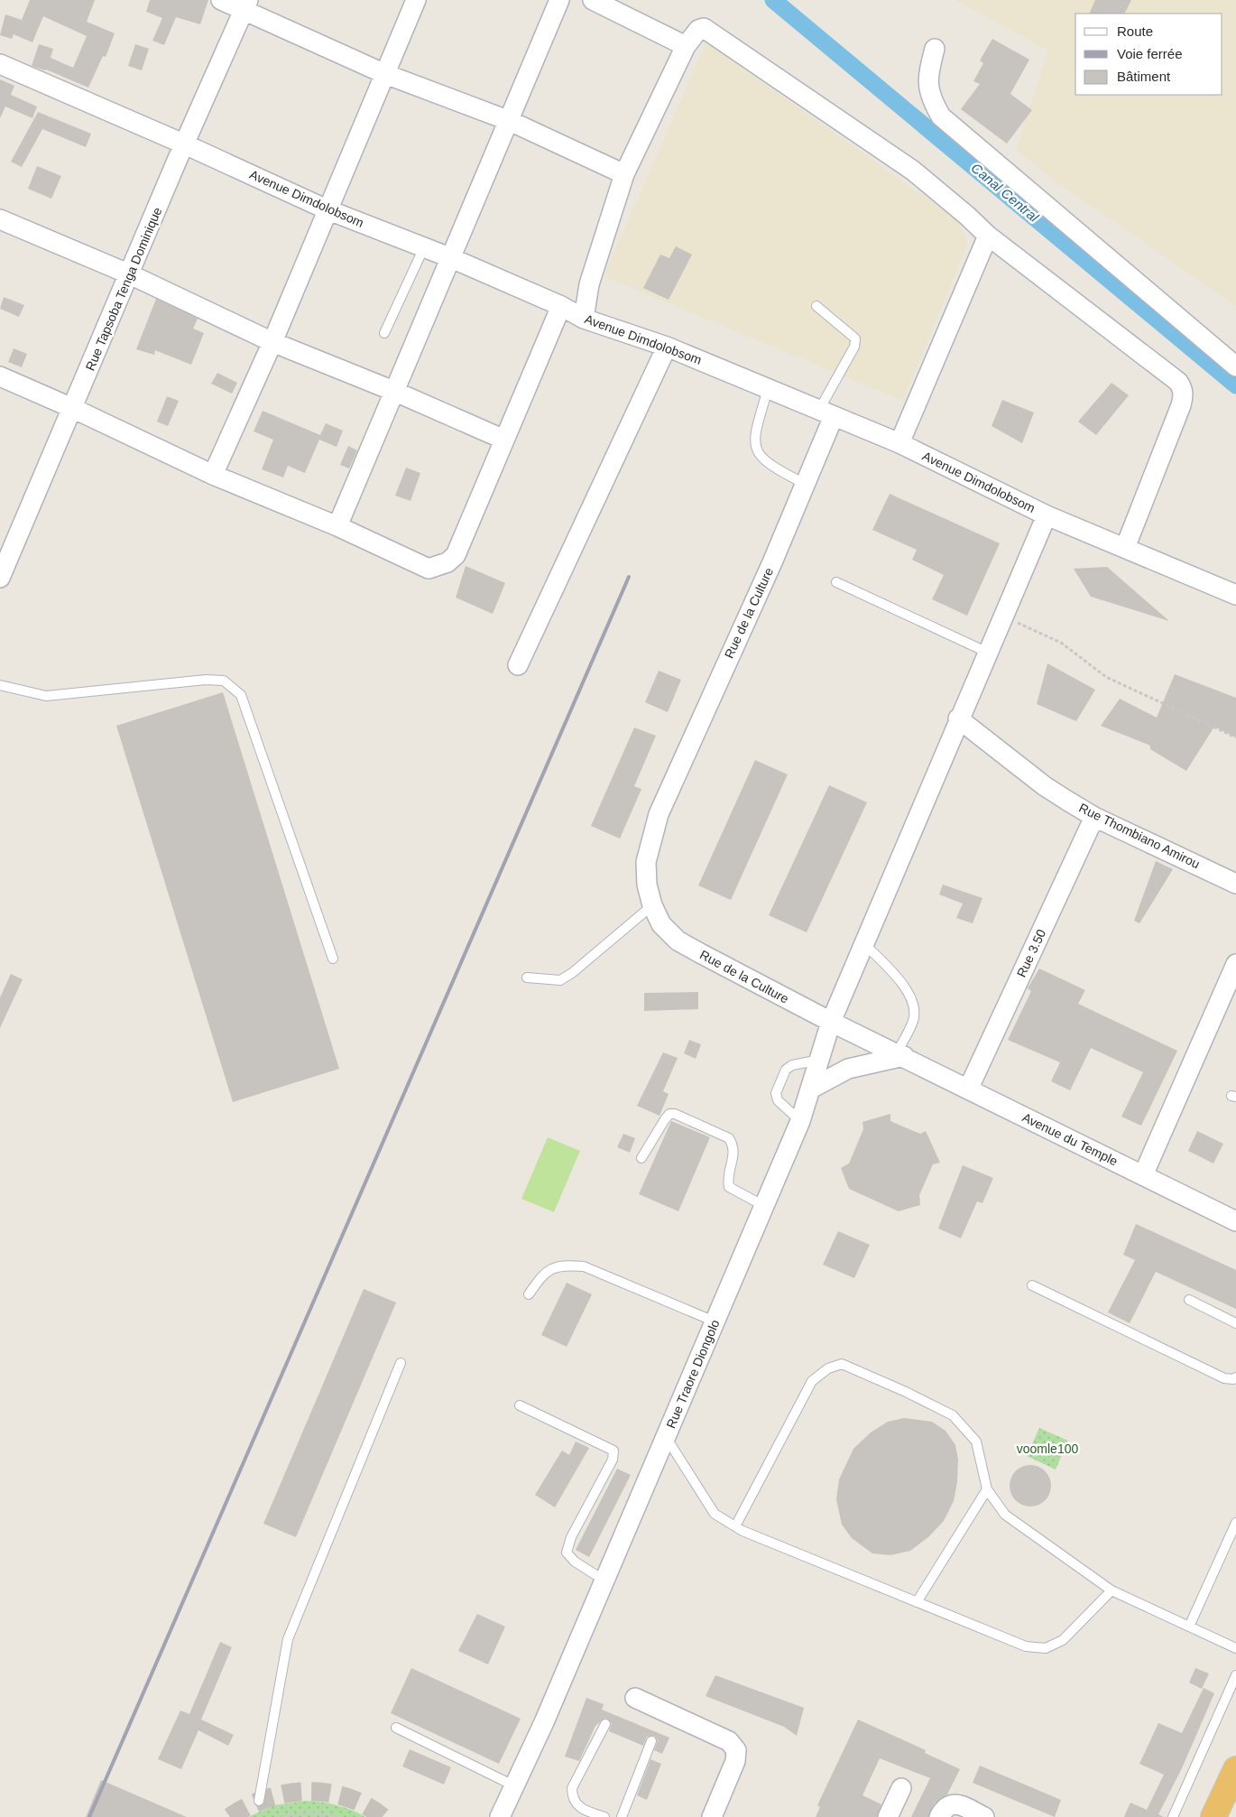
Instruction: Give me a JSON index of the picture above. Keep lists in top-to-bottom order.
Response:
{
  "streets": {
    "street": [
      "Avenue Dimdolobsom",
      "Rue Tapsoba Tenga Dominique",
      "Rue de la Culture",
      "Rue Thombiano Amirou",
      "Rue 3.50",
      "Avenue du Temple",
      "Rue Traore Diongolo"
    ]
  },
  "crossings": [
    ["Avenue Dimdolobsom", "Rue Tapsoba Tenga Dominique"],
    ["Avenue Dimdolobsom", "Rue de la Culture"],
    ["Rue de la Culture", "Avenue du Temple"],
    ["Rue de la Culture", "Rue Traore Diongolo"],
    ["Rue Thombiano Amirou", "Rue 3.50"],
    ["Rue 3.50", "Avenue du Temple"],
    ["Avenue du Temple", "Rue Traore Diongolo"]
  ],
  "water": ["Canal Central"],
  "parks": ["voomle100"],
  "legend": ["Route", "Voie ferrée", "Bâtiment"]
}
